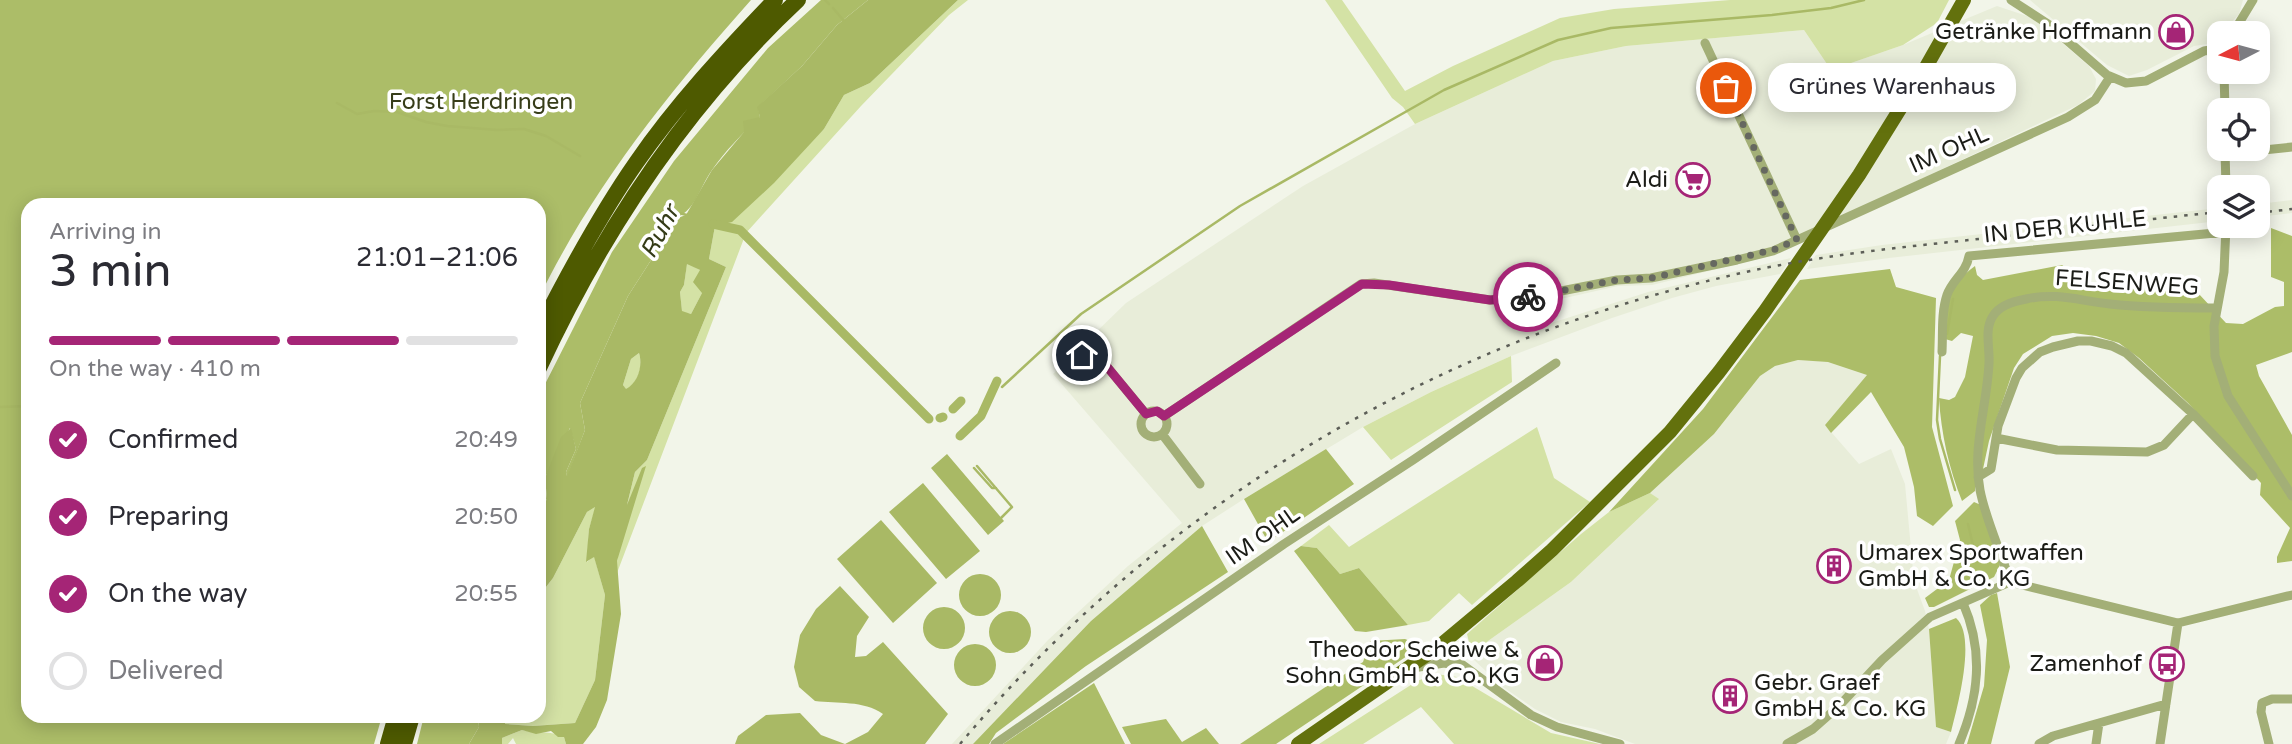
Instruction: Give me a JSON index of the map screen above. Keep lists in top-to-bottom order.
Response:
{
  "streets": {
    "street": ["IM OHL", "IN DER KUHLE", "FELSENWEG"]
  },
  "water": ["Ruhr"],
  "parks": ["Forst Herdringen"],
  "places": {
    "shop": ["Getränke Hoffmann", "Theodor Scheiwe & Sohn GmbH & Co. KG"],
    "other": ["Grünes Warenhaus"],
    "supermarket": ["Aldi"],
    "building": ["Umarex Sportwaffen GmbH & Co. KG", "Gebr. Graef GmbH & Co. KG"],
    "bus stop": ["Zamenhof"]
  },
  "north": "left",
  "page": {
    "bubble": "Grünes Warenhaus",
    "heading": ["3 min", "Arriving in", "21:01–21:06"],
    "bar": "On the way · 410 m",
    "list": [
      ["Confirmed", "20:49"],
      ["Preparing", "20:50"],
      ["On the way", "20:55"],
      "Delivered"
    ]
  }
}
